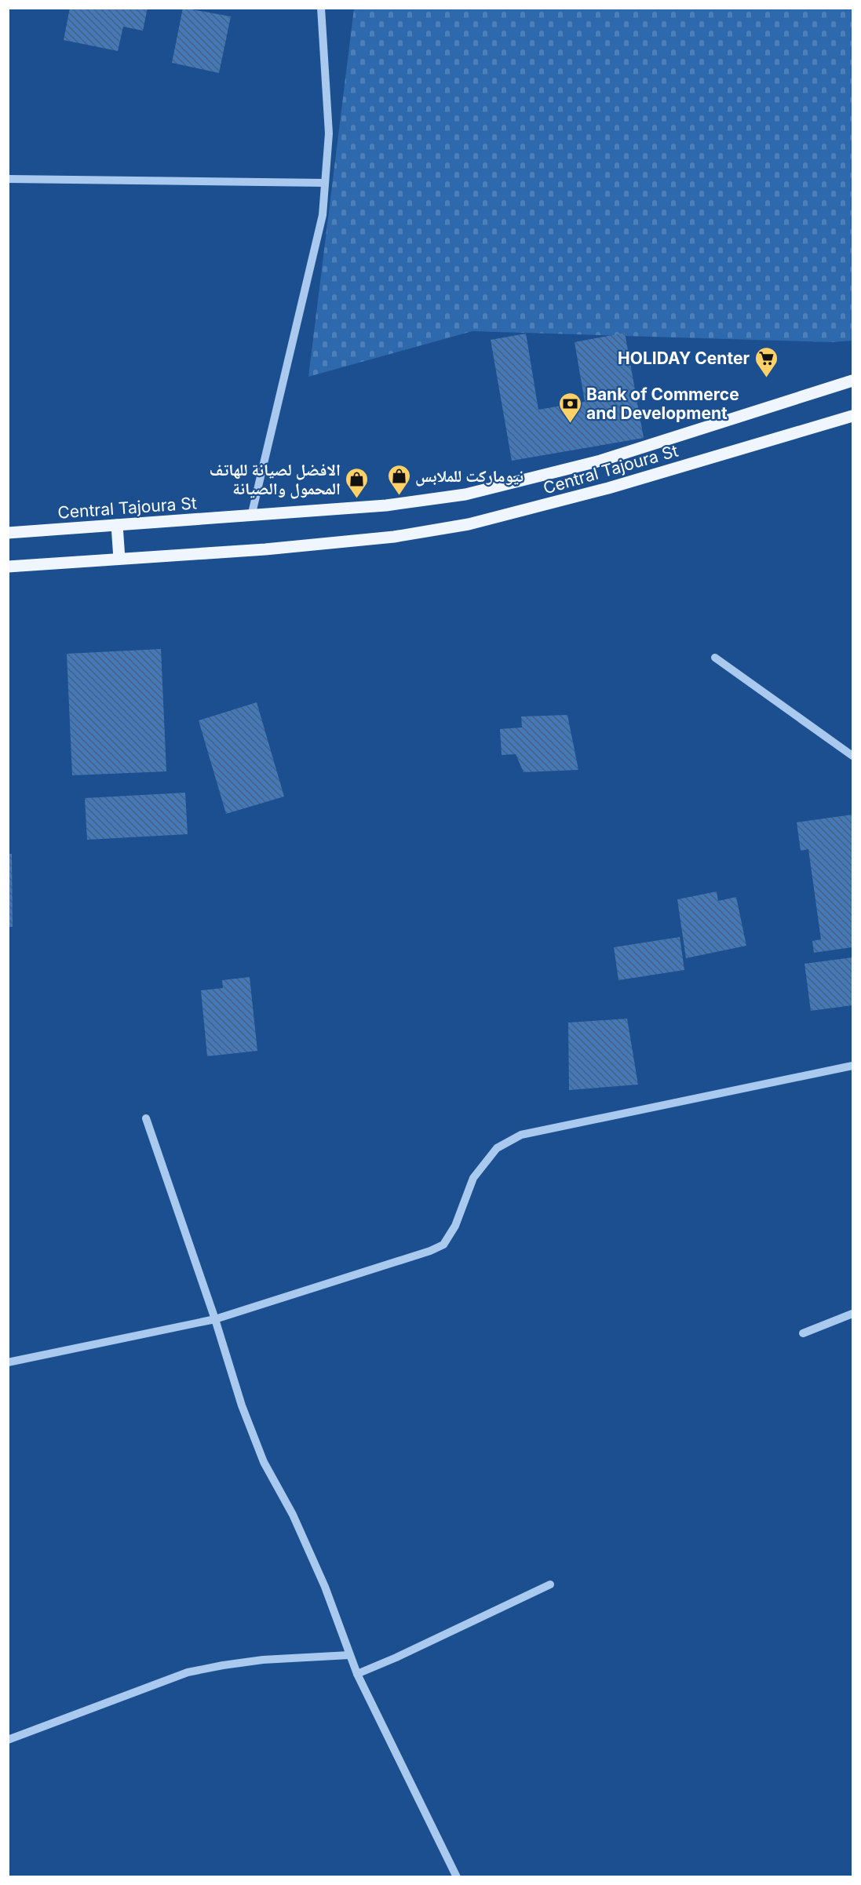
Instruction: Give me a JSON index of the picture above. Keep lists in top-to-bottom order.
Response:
{
  "streets": {
    "main road": ["Central Tajoura St"]
  },
  "places": {
    "supermarket": ["HOLIDAY Center"],
    "bank": ["Bank of Commerce and Development"],
    "shop": ["نيوماركت للملابس", "الافضل لصيانة للهاتف المحمول والصيانة"]
  }
}
